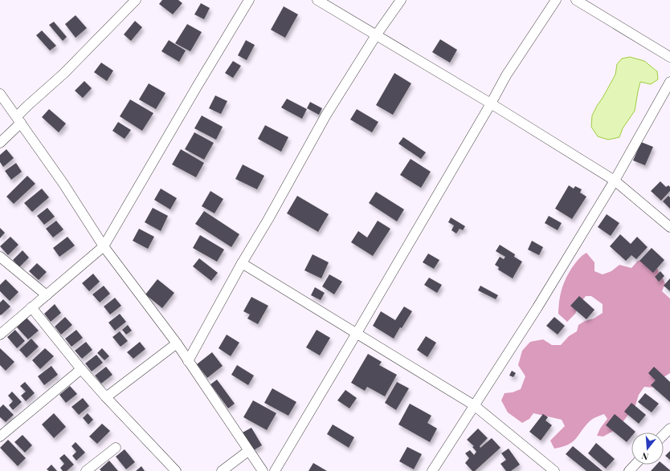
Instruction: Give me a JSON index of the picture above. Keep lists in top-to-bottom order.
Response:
{
  "north": "bottom"
}
